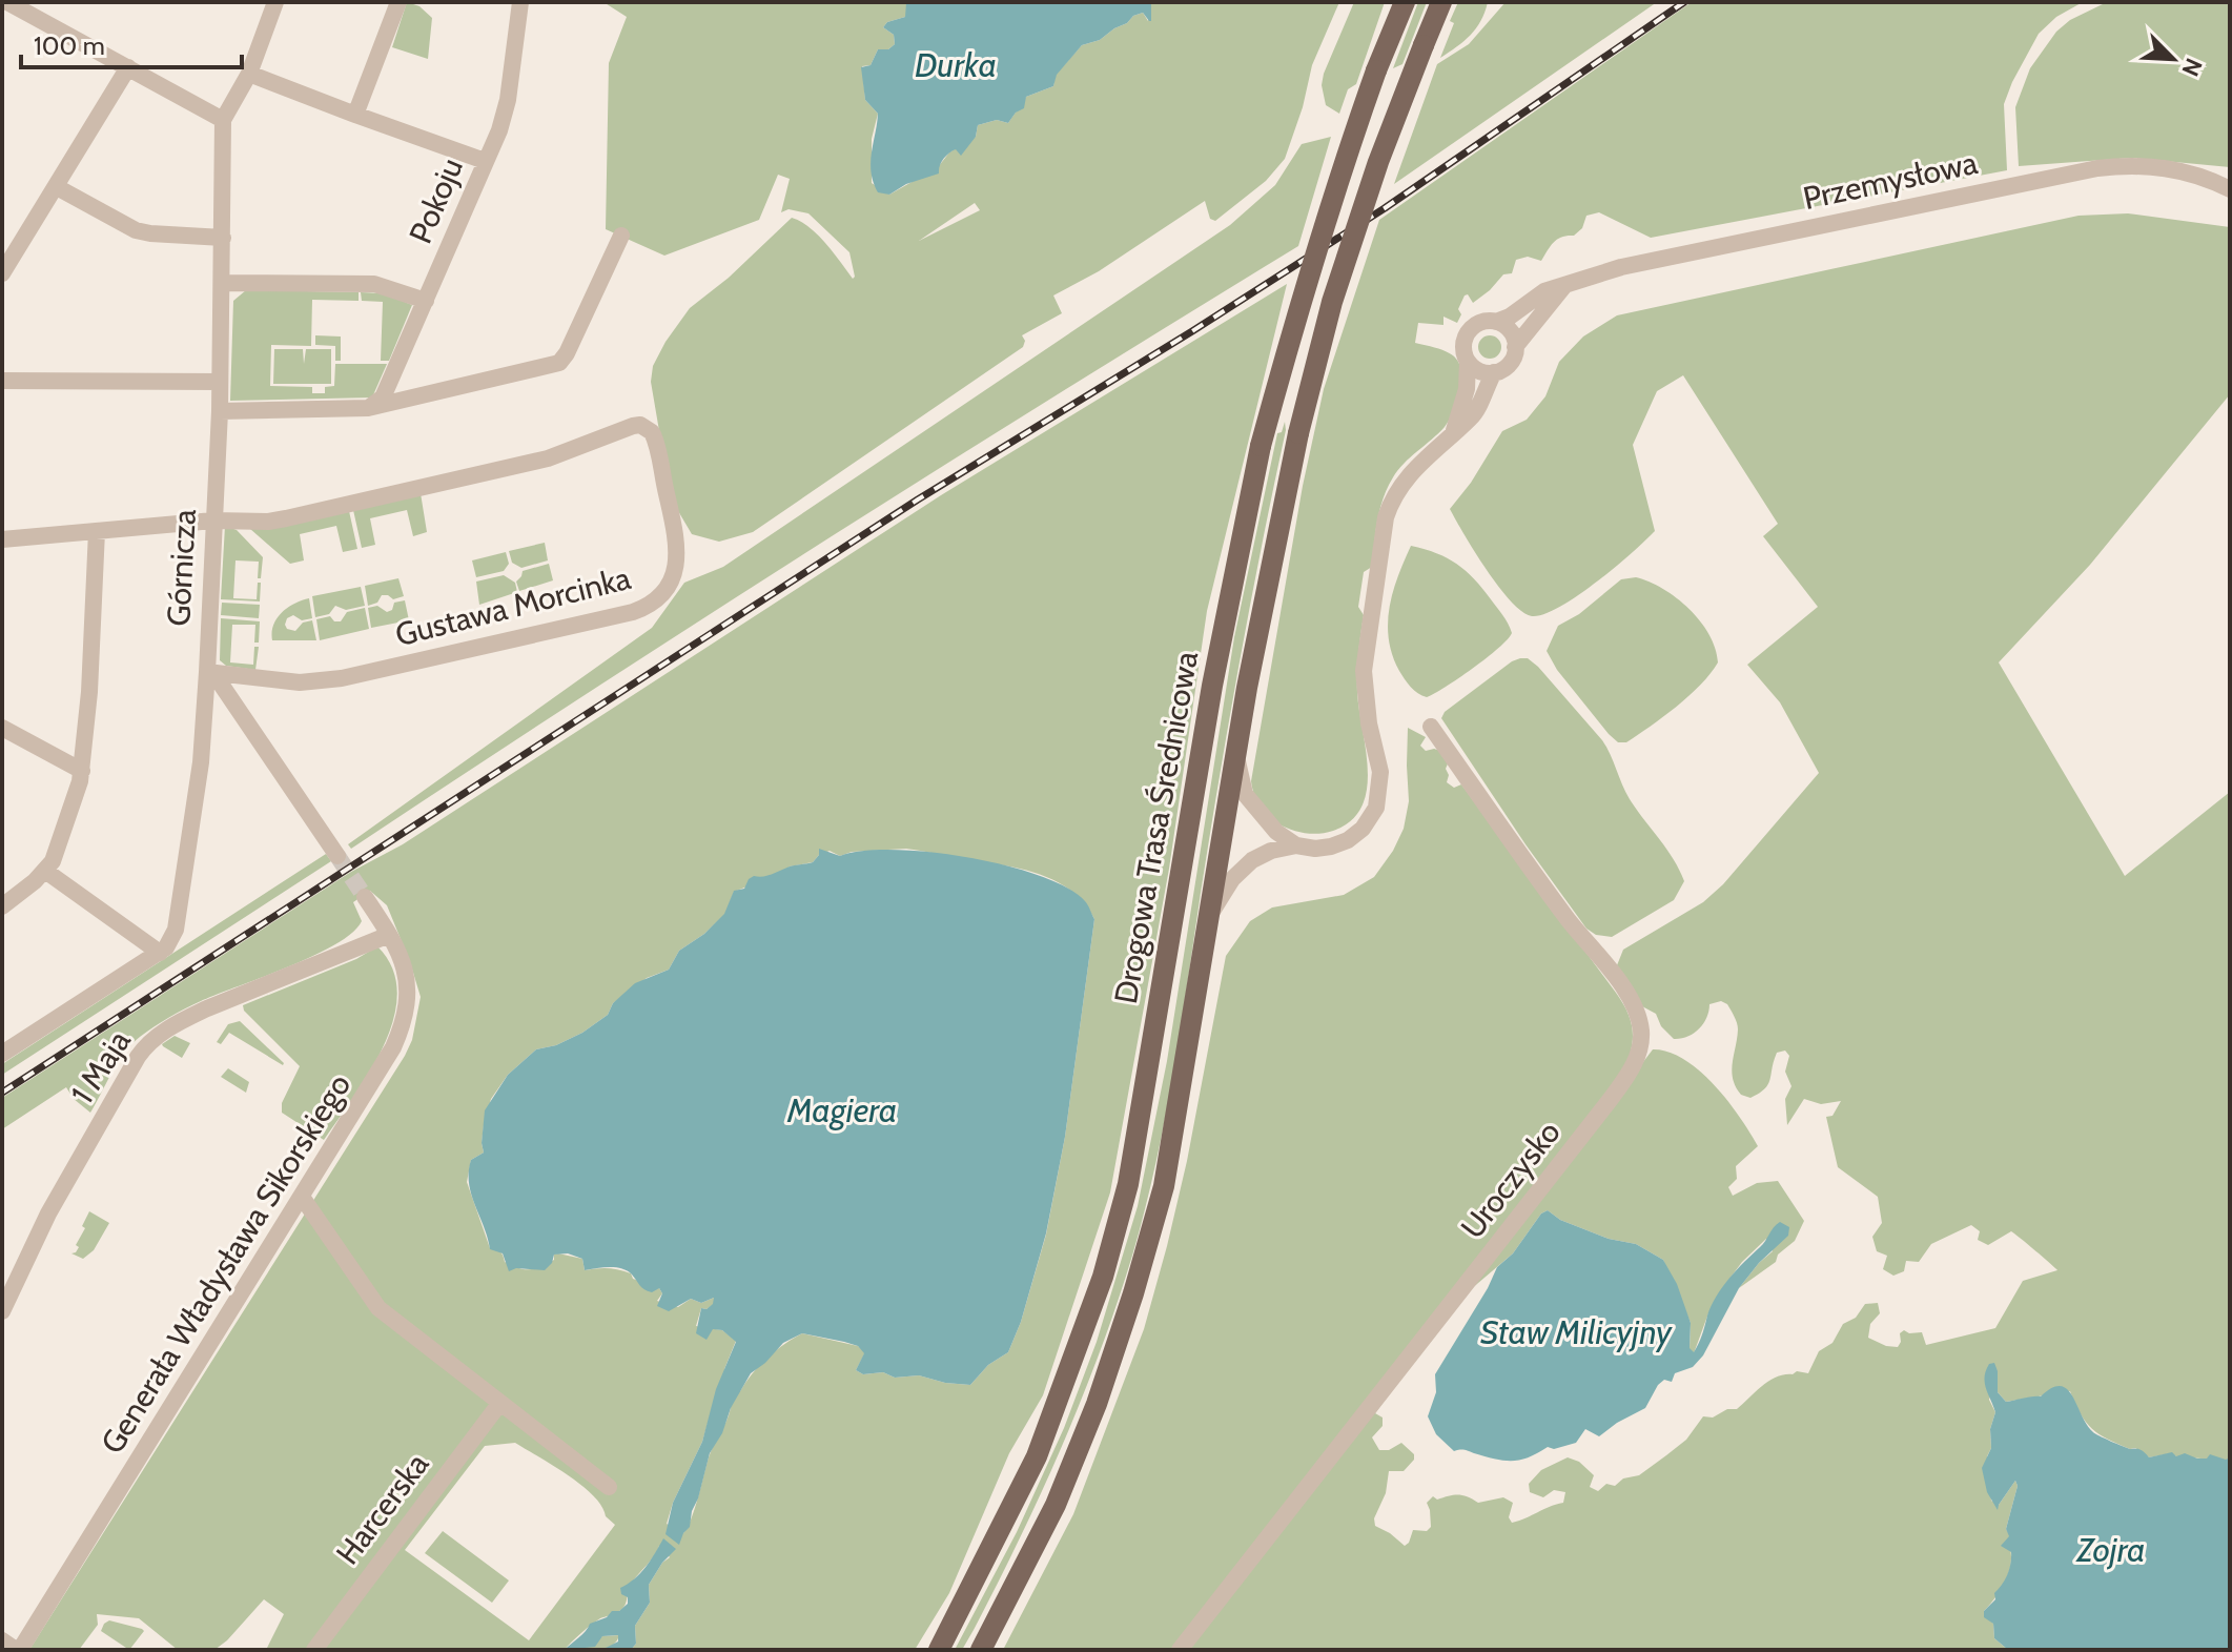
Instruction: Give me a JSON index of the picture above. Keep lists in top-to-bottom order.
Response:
{
  "streets": {
    "main road": ["Drogowa Trasa Średnicowa"],
    "street": [
      "Przemysłowa",
      "Pokoju",
      "Górnicza",
      "Gustawa Morcinka",
      "1 Maja",
      "Uroczysko",
      "Generała Władysława Sikorskiego",
      "Harcerska"
    ]
  },
  "crossings": [
    ["Górnicza", "Gustawa Morcinka"],
    ["1 Maja", "Generała Władysława Sikorskiego"]
  ],
  "water": [
    "Durka",
    "Magiera",
    "Staw Milicyjny",
    "Zojra"
  ],
  "scale_bar": "100 m",
  "north": "bottom right"
}
